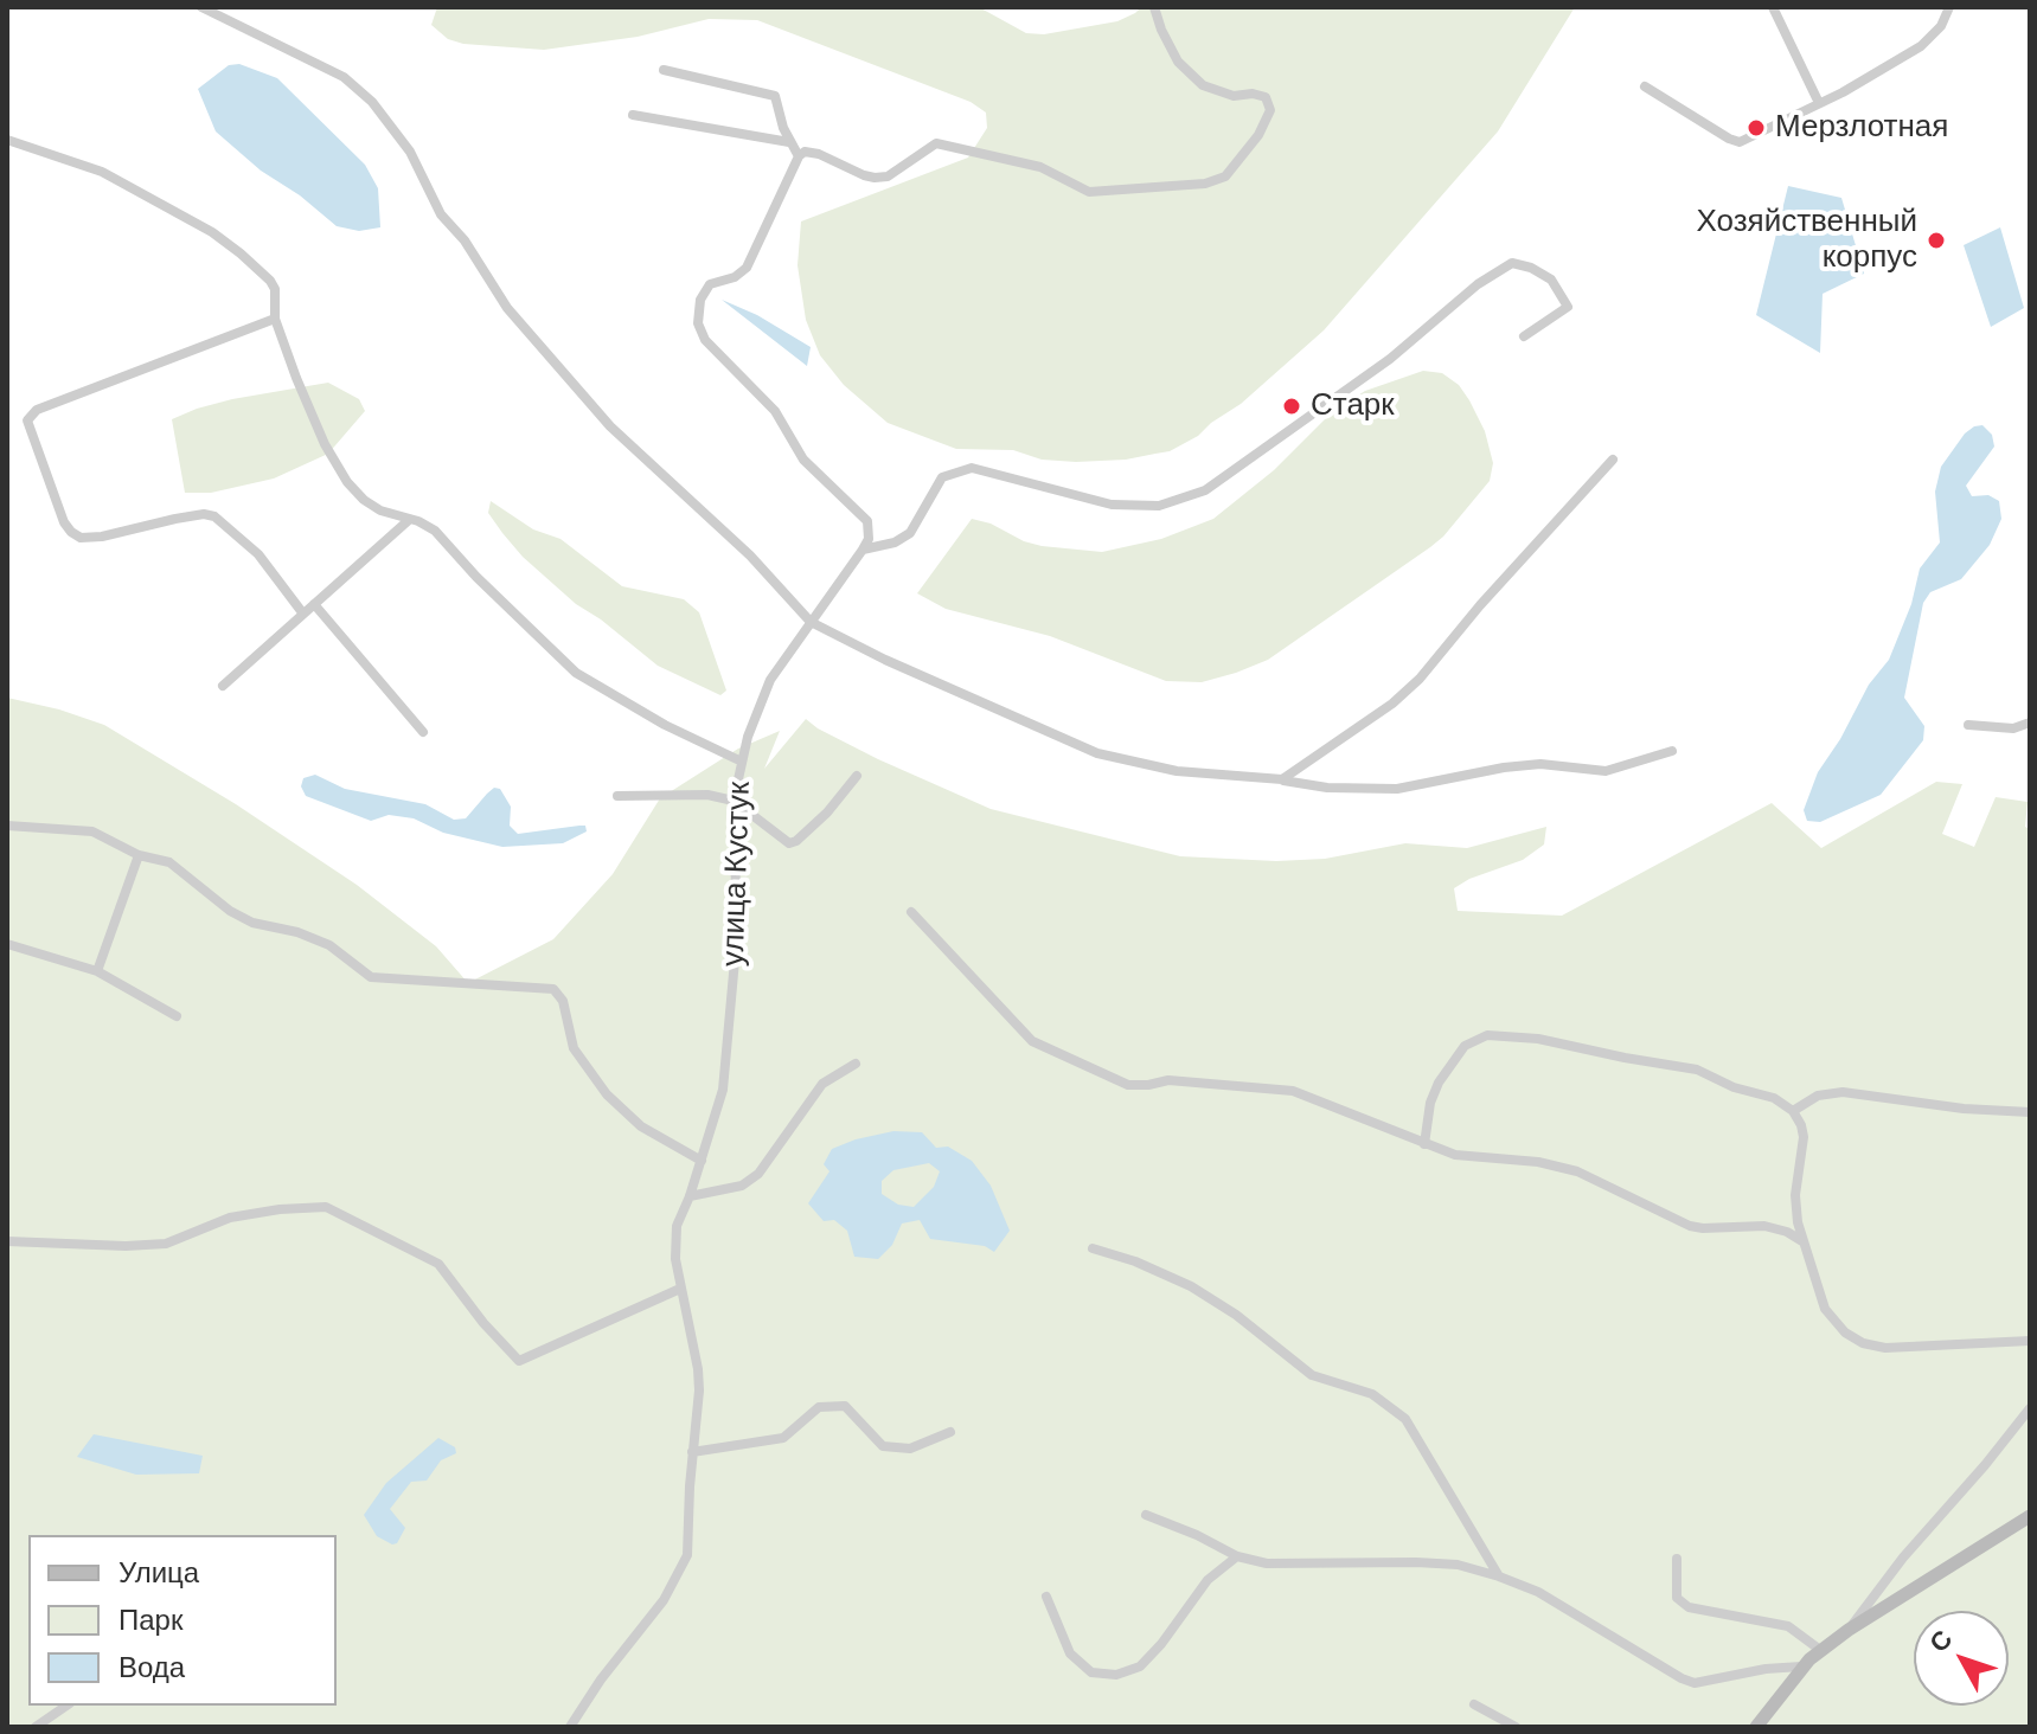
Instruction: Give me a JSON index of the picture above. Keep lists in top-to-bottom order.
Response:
{
  "streets": {
    "street": ["улица Кустук"]
  },
  "places": ["Мерзлотная", "Хозяйственный корпус", "Старк"],
  "legend": ["Улица", "Парк", "Вода"],
  "north": "top left"
}
